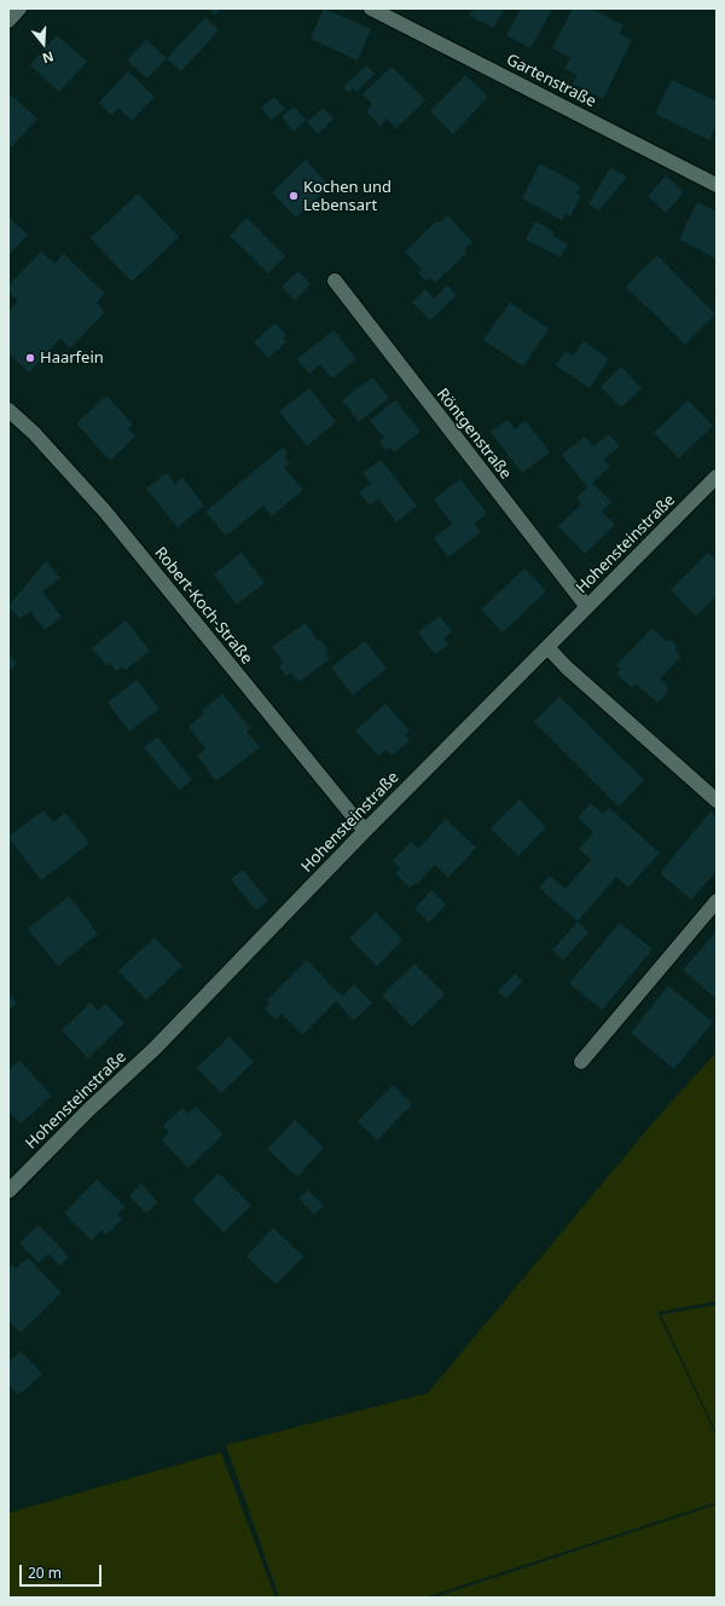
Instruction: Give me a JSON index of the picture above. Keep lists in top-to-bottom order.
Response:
{
  "streets": {
    "street": [
      "Gartenstraße",
      "Röntgenstraße",
      "Hohensteinstraße",
      "Robert-Koch-Straße"
    ]
  },
  "crossings": [
    ["Röntgenstraße", "Hohensteinstraße"],
    ["Hohensteinstraße", "Robert-Koch-Straße"]
  ],
  "places": ["Kochen und Lebensart", "Haarfein"],
  "scale_bar": "20 m",
  "north": "bottom"
}
